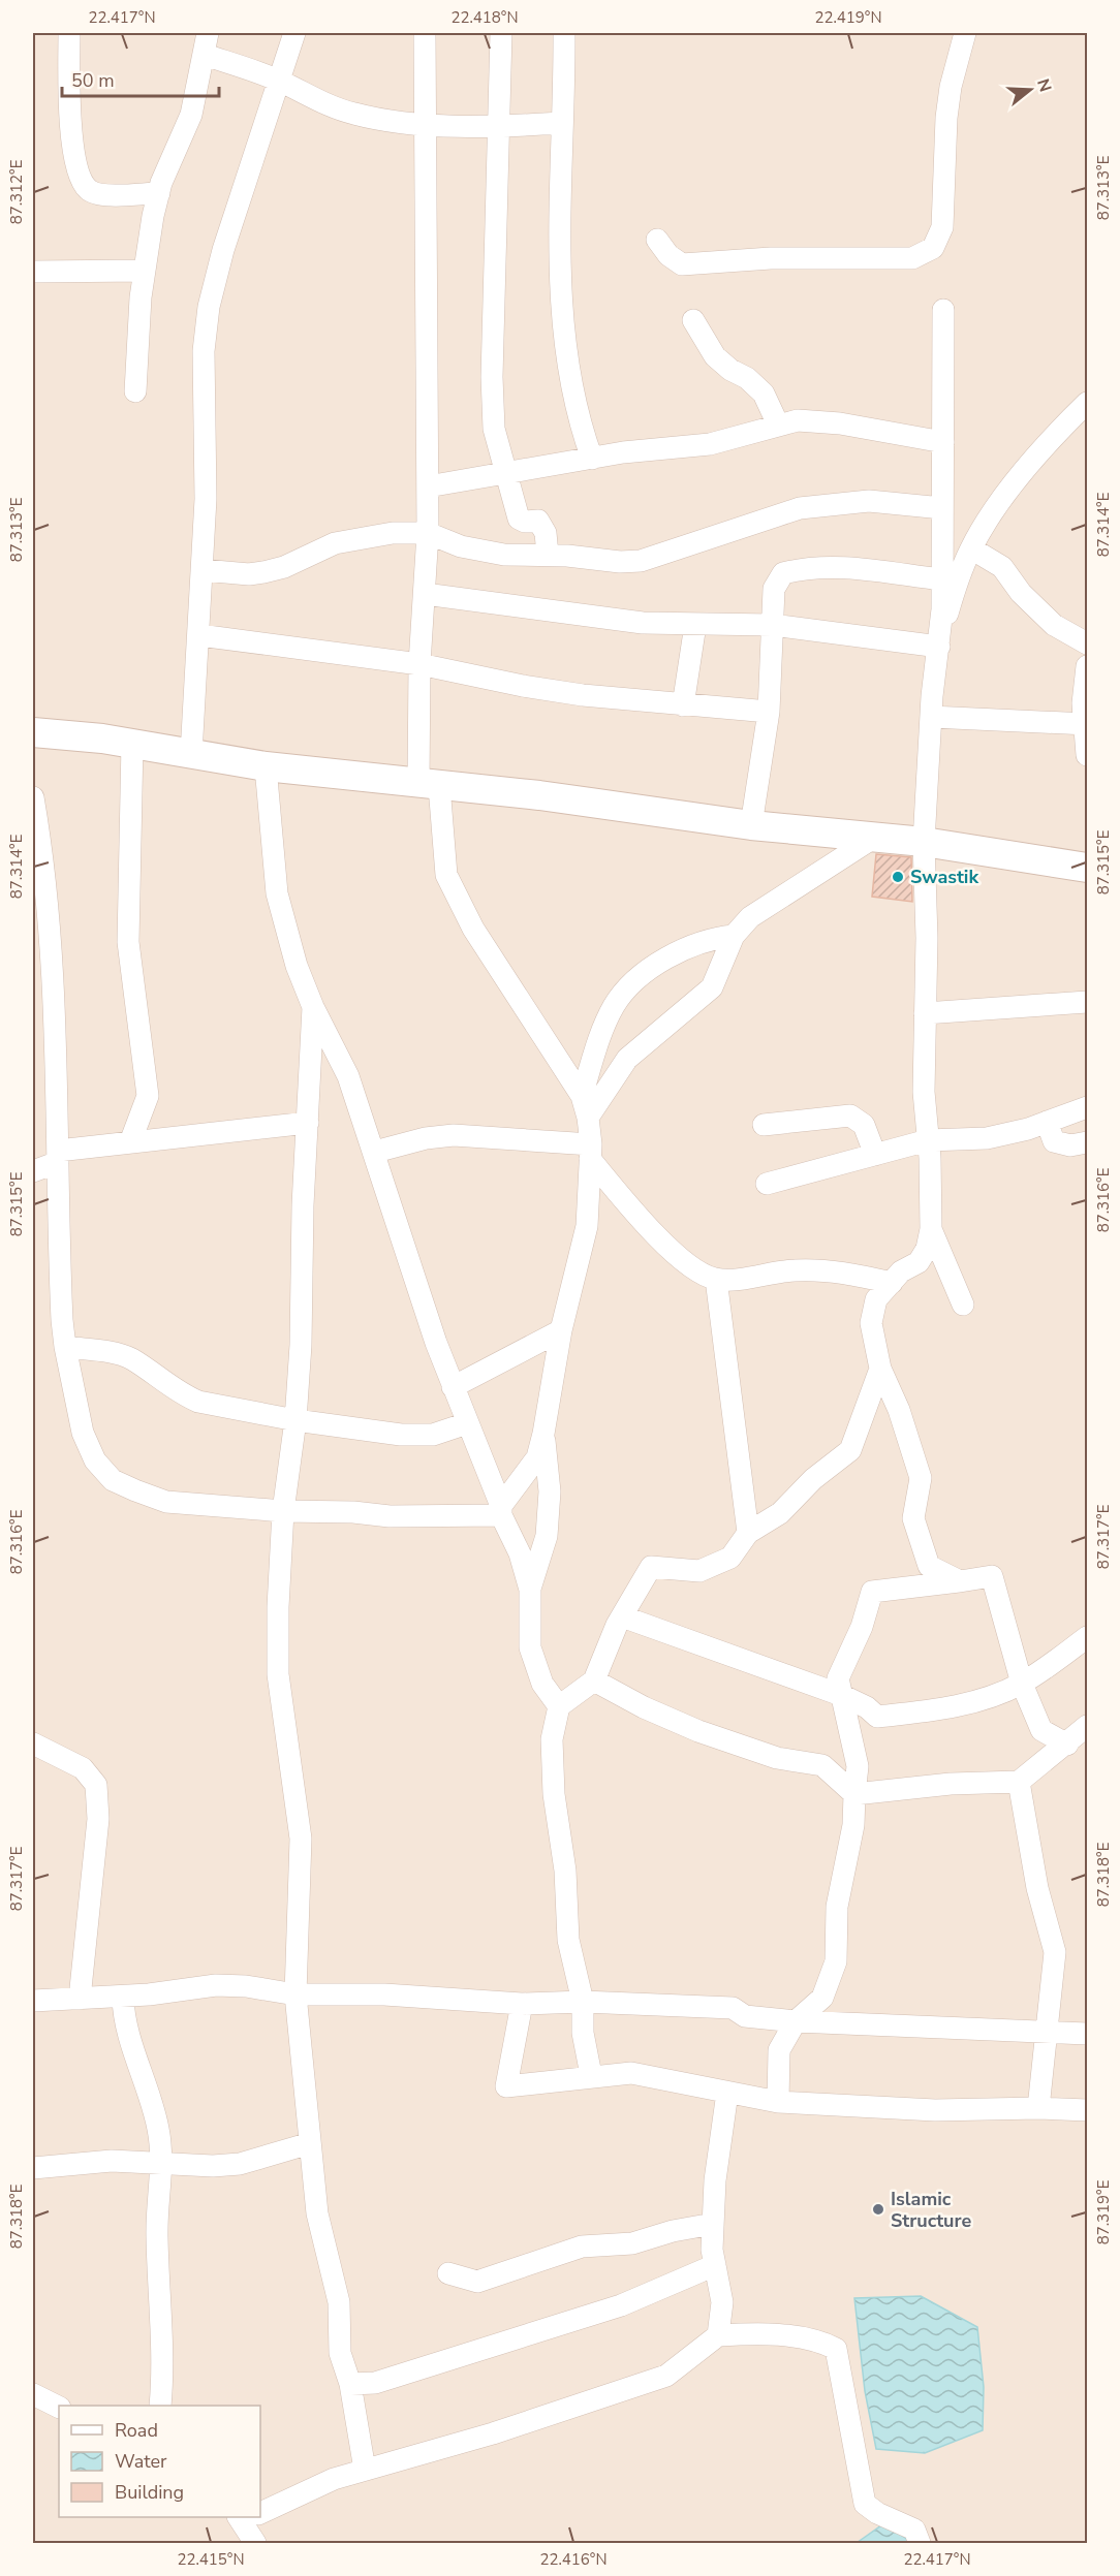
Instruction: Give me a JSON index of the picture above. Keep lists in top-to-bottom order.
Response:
{
  "places": ["Swastik", "Islamic Structure"],
  "legend": ["Road", "Water", "Building"],
  "scale_bar": "50 m",
  "north": "right",
  "coordinates": [
    "22.417°N",
    "22.418°N",
    "22.419°N",
    "87.313°E",
    "87.312°E",
    "87.314°E",
    "87.315°E",
    "87.316°E",
    "87.317°E",
    "87.318°E",
    "87.319°E",
    "22.415°N",
    "22.416°N"
  ]
}
